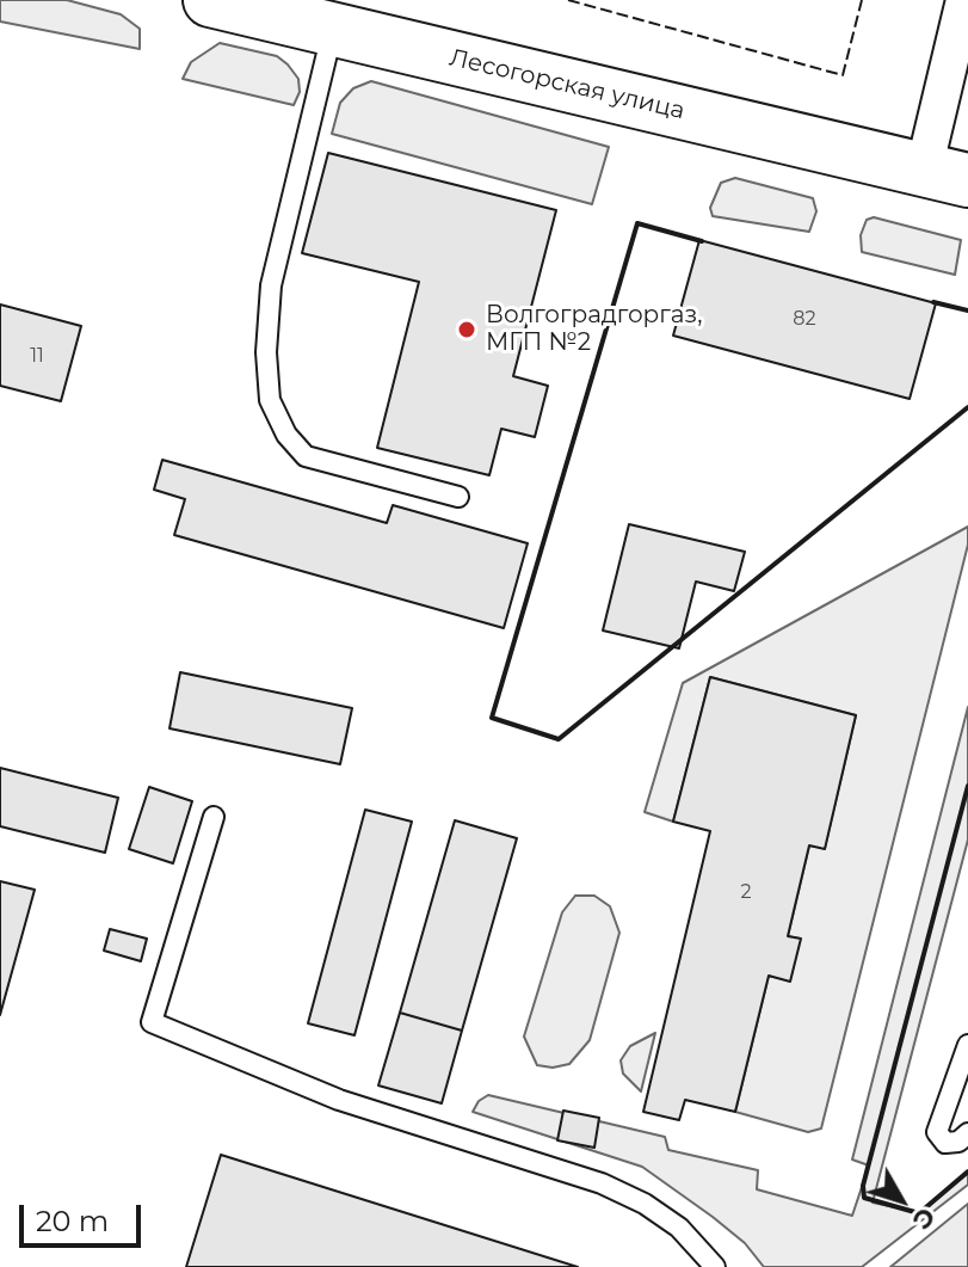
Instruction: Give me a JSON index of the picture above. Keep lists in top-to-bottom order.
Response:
{
  "streets": {
    "main road": ["Лесогорская улица"]
  },
  "places": ["Волгоградгоргаз, МГП №2"],
  "house_numbers": ["82", "11", "2"],
  "scale_bar": "20 m",
  "north": "bottom right"
}
